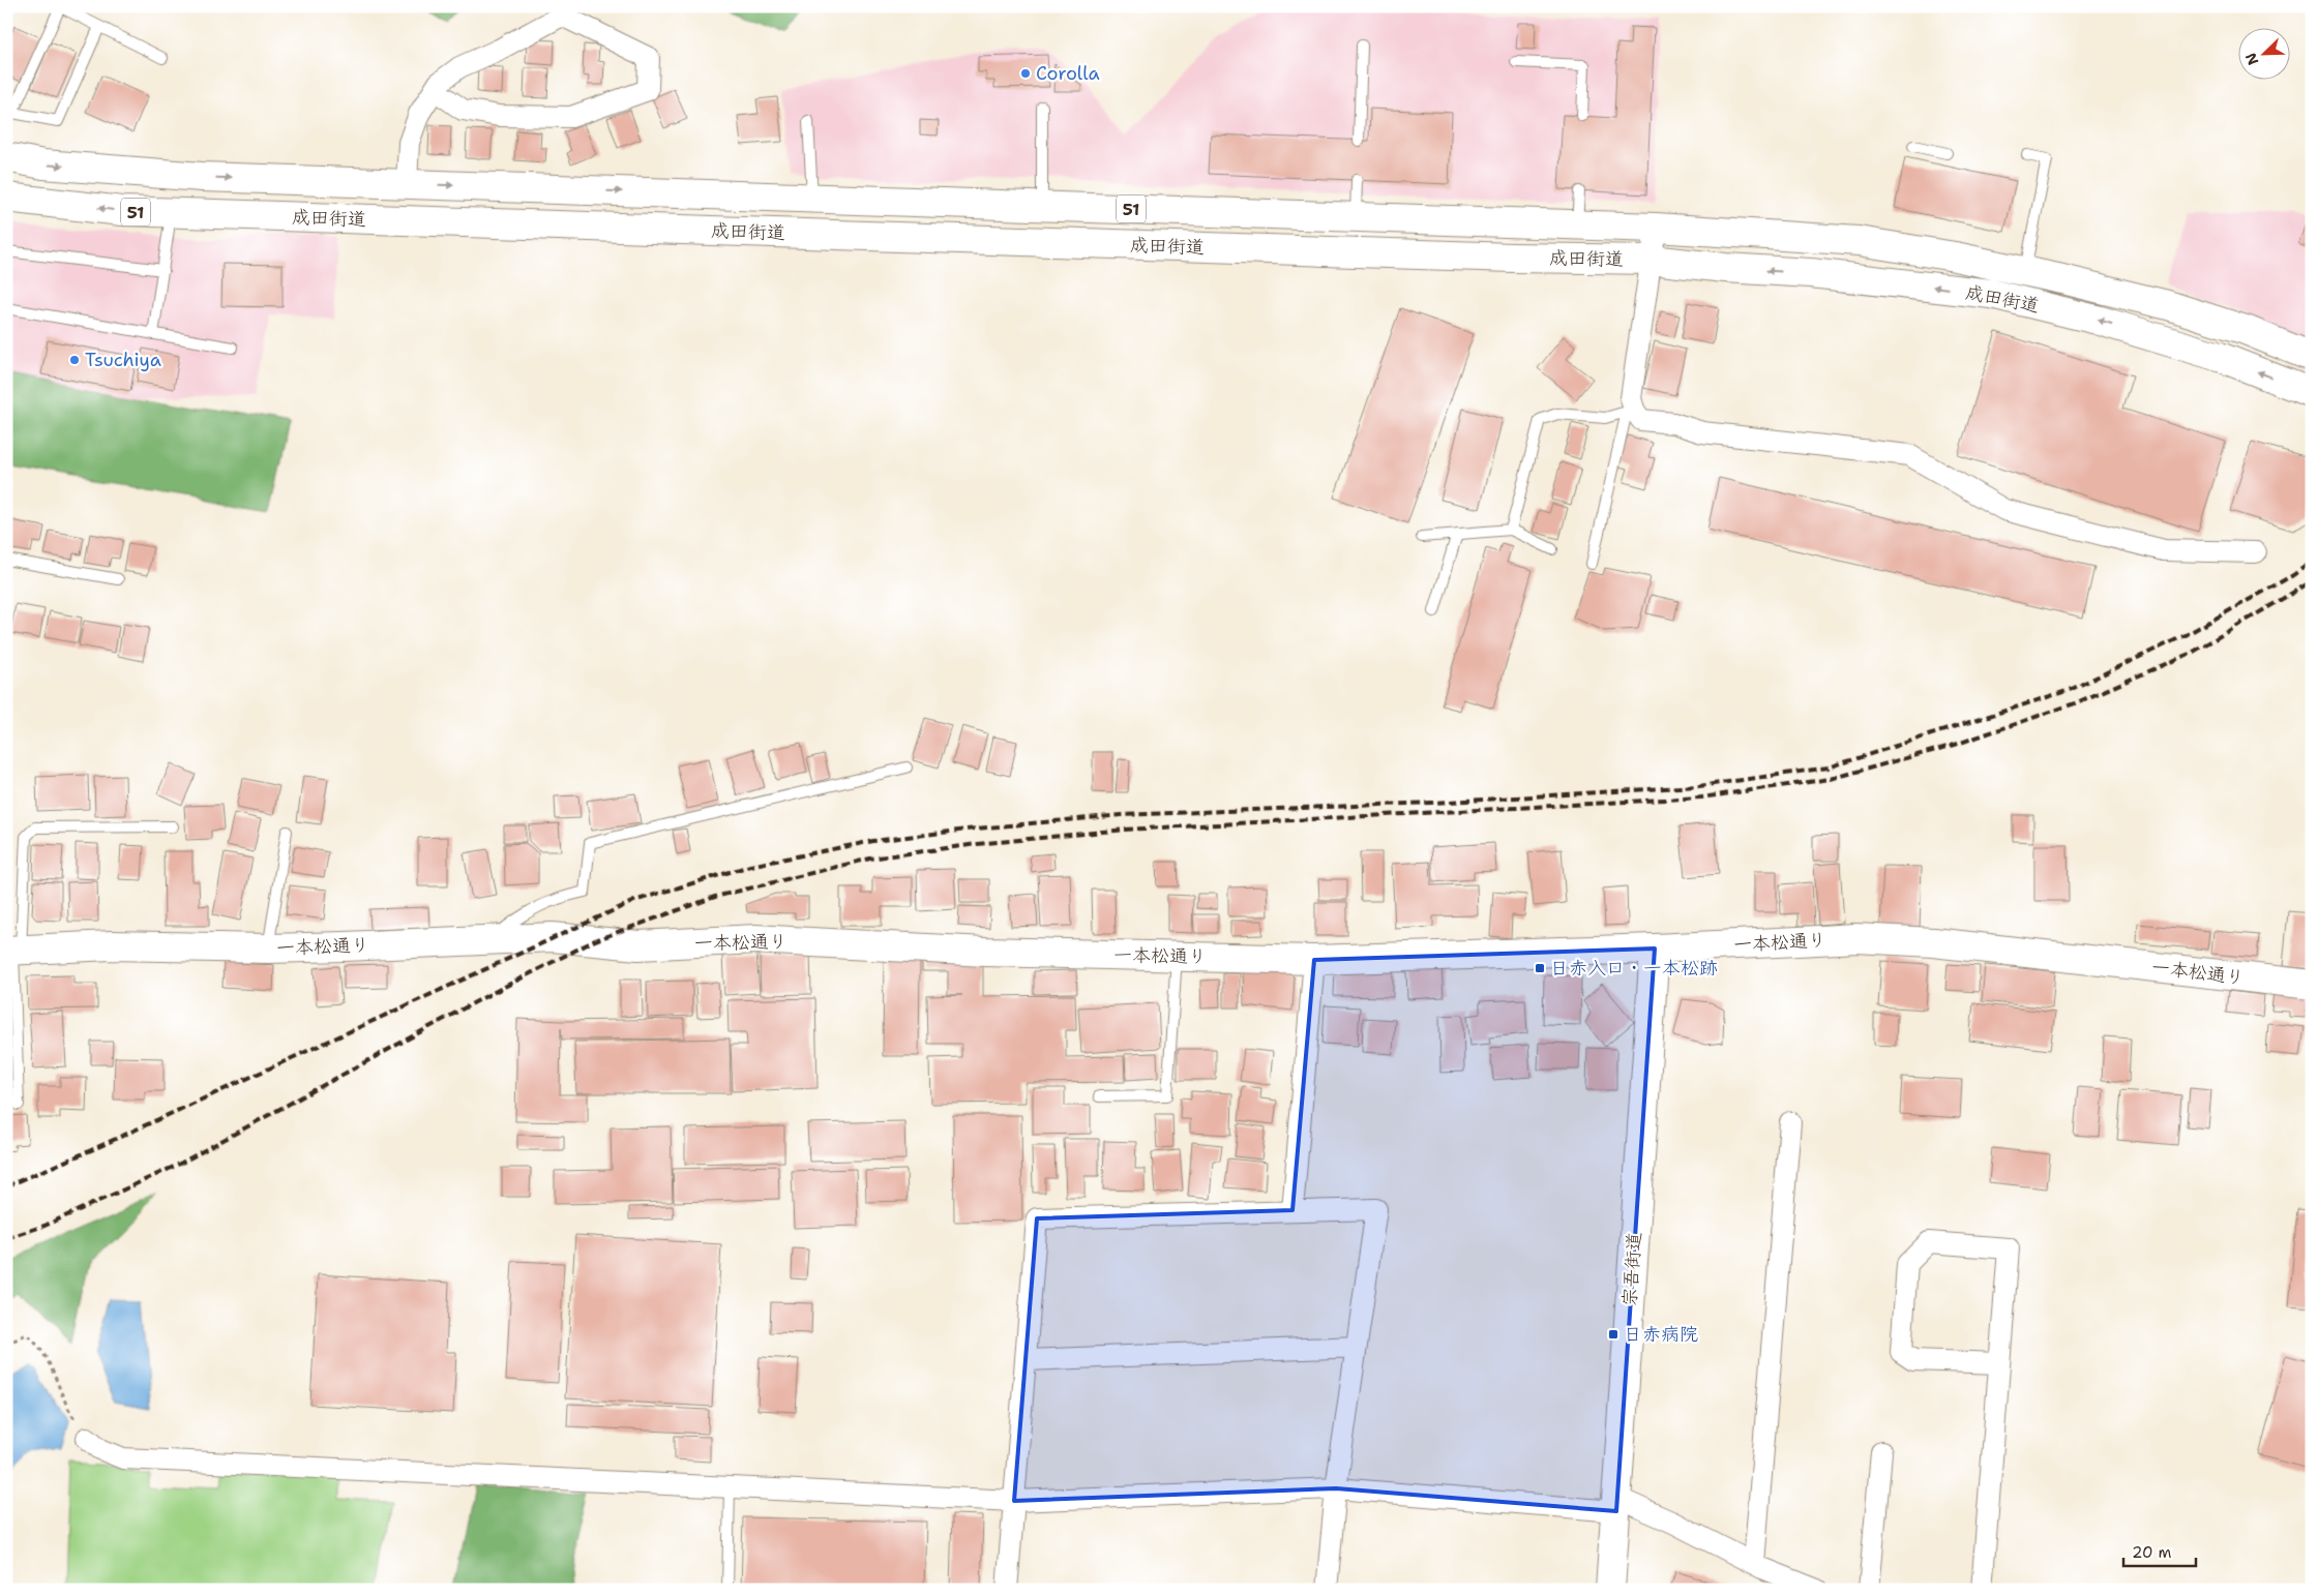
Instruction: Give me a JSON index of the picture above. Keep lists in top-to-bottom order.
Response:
{
  "streets": {
    "main road": [
      "51",
      "成田街道",
      "一本松通り",
      "宗吾街道"
    ]
  },
  "crossings": [
    ["一本松通り", "宗吾街道"]
  ],
  "places": {
    "other": ["Corolla", "Tsuchiya"],
    "transit": ["日赤入口・一本松跡", "日赤病院"]
  },
  "scale_bar": "20 m",
  "north": "bottom left"
}
